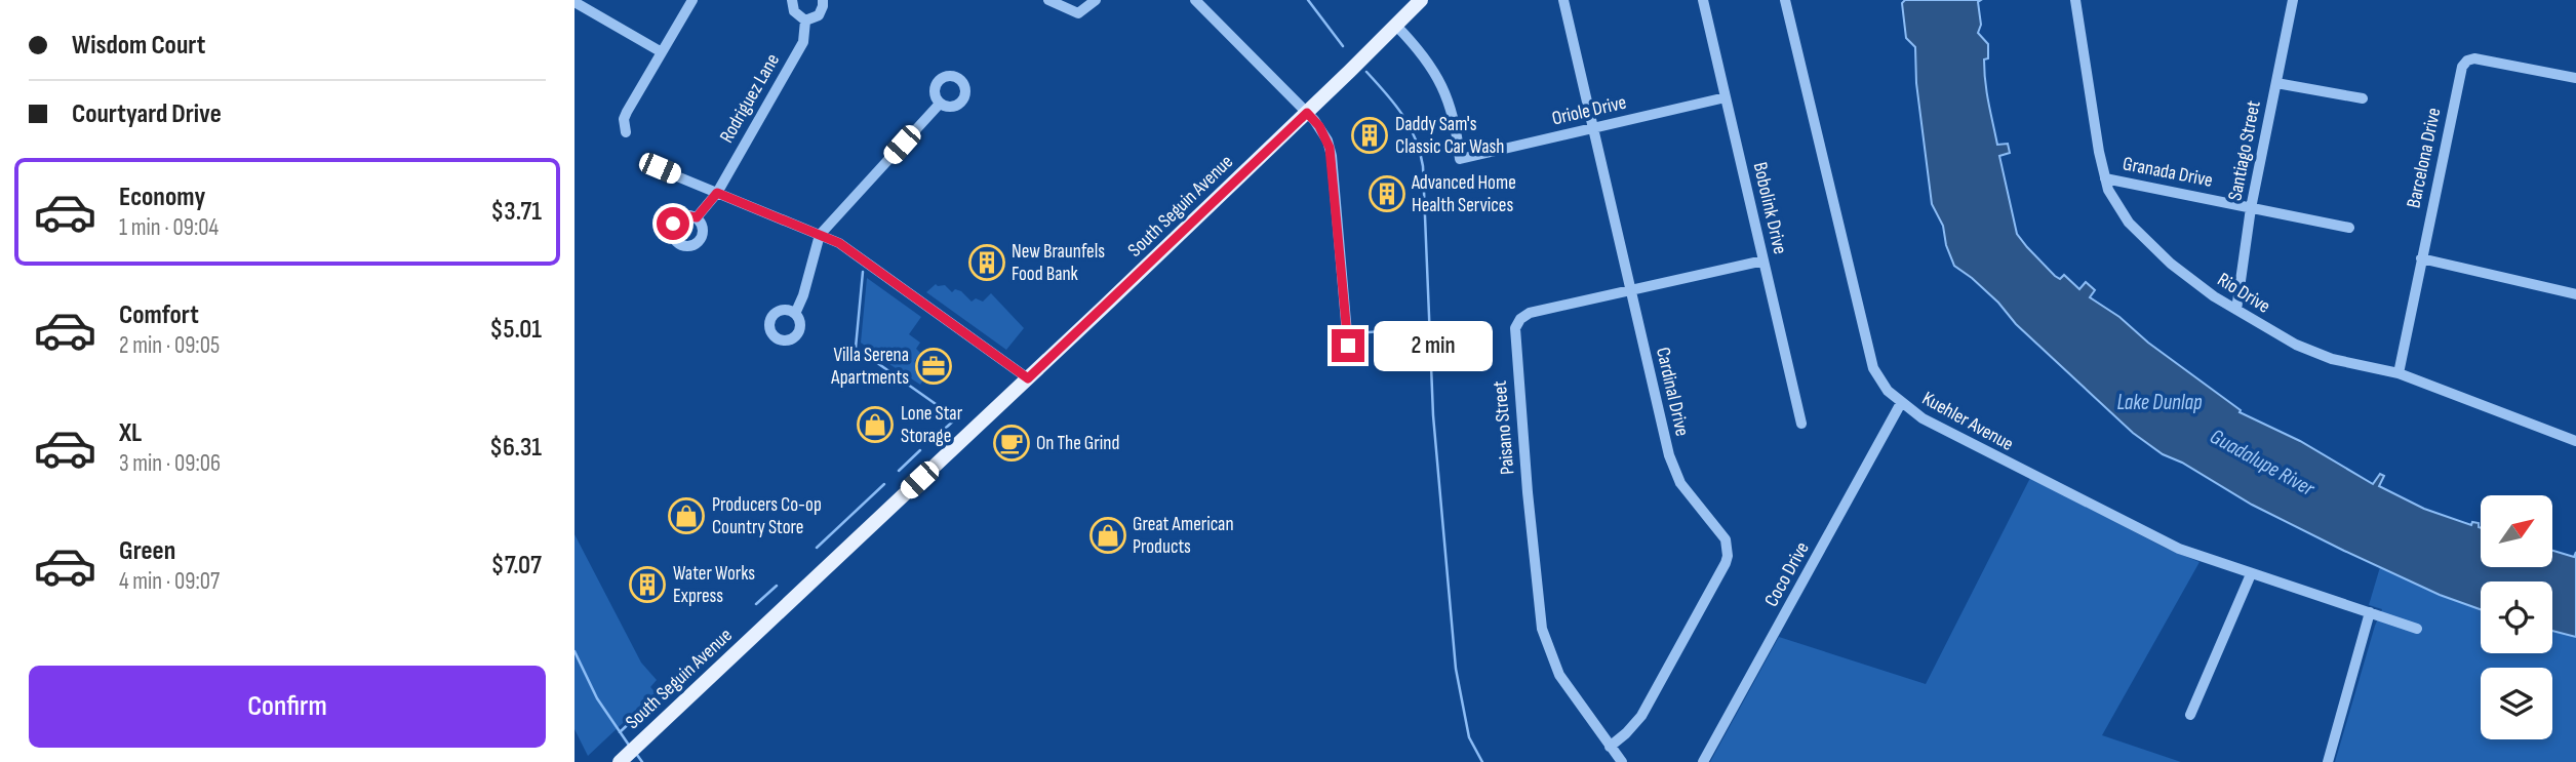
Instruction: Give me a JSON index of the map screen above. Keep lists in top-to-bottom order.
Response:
{
  "streets": {
    "main road": ["South Seguin Avenue"],
    "street": [
      "Rodriguez Lane",
      "Oriole Drive",
      "Santiago Street",
      "Barcelona Drive",
      "Granada Drive",
      "Bobolink Drive",
      "Rio Drive",
      "Cardinal Drive",
      "Kuehler Avenue",
      "Paisano Street",
      "Coco Drive"
    ]
  },
  "crossings": [
    ["Oriole Drive", "South Seguin Avenue"],
    ["Oriole Drive", "Bobolink Drive"],
    ["Oriole Drive", "Cardinal Drive"],
    ["Santiago Street", "Granada Drive"],
    ["Santiago Street", "Rio Drive"],
    ["Barcelona Drive", "Rio Drive"],
    ["Granada Drive", "Rio Drive"],
    ["Bobolink Drive", "Paisano Street"],
    ["Cardinal Drive", "Paisano Street"],
    ["Kuehler Avenue", "Coco Drive"]
  ],
  "water": ["Lake Dunlap", "Guadalupe River"],
  "places": {
    "building": [
      "Daddy Sam's Classic Car Wash",
      "Advanced Home Health Services",
      "New Braunfels Food Bank",
      "Water Works Express"
    ],
    "office": ["Villa Serena Apartments"],
    "shop": ["Lone Star Storage", "Producers Co-op Country Store", "Great American Products"],
    "cafe": ["On The Grind"]
  },
  "north": "top right",
  "page": {
    "banner": ["Wisdom Court", "Courtyard Drive"],
    "list": [
      {
        "name": "Economy",
        "note": "1 min · 09:04",
        "value": "$3.71"
      },
      {
        "name": "Comfort",
        "note": "2 min · 09:05",
        "value": "$5.01"
      },
      {
        "name": "XL",
        "note": "3 min · 09:06",
        "value": "$6.31"
      },
      {
        "name": "Green",
        "note": "4 min · 09:07",
        "value": "$7.07"
      }
    ],
    "bubble": "2 min",
    "buttons": "Confirm"
  }
}
